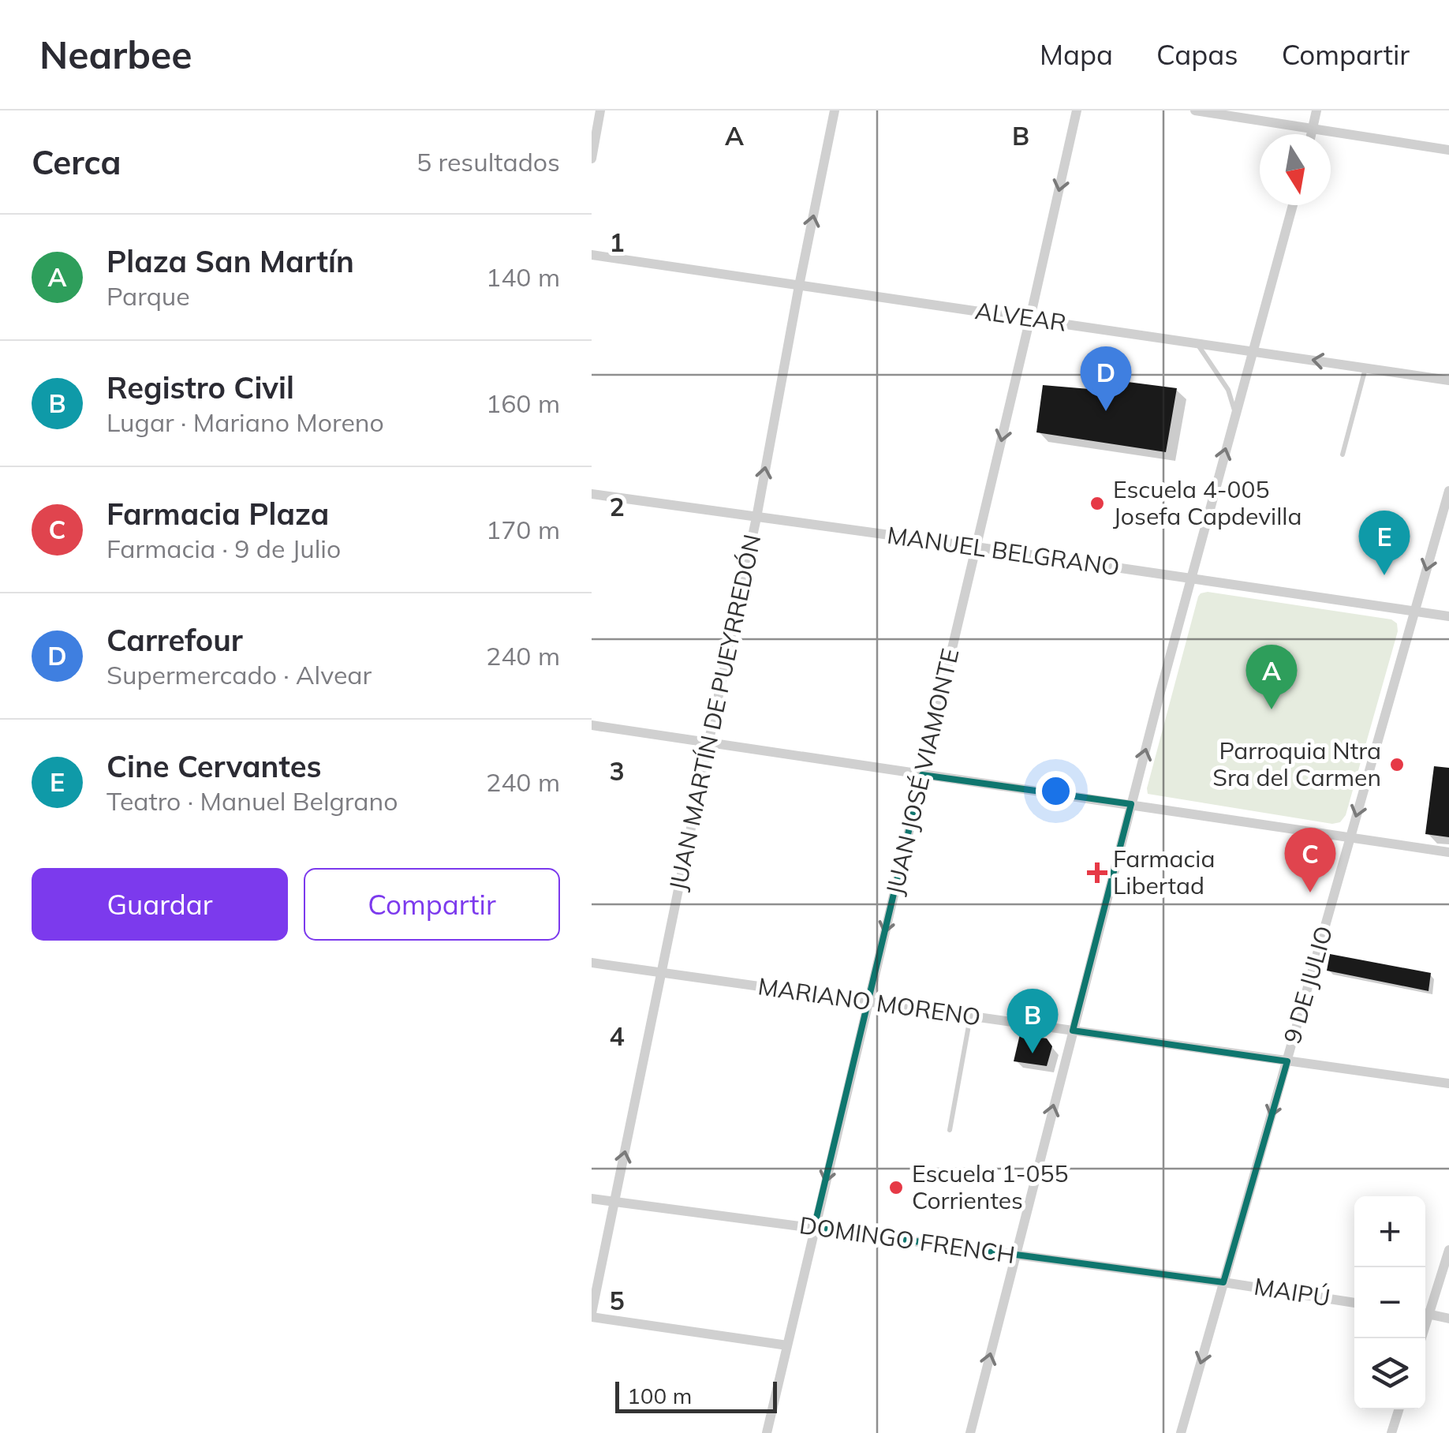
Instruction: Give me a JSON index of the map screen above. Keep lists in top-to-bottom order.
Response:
{
  "streets": {
    "street": [
      "ALVEAR",
      "MANUEL BELGRANO",
      "JUAN MARTÍN DE PUEYRREDÓN",
      "JUAN JOSÉ VIAMONTE",
      "9 DE JULIO",
      "MARIANO MORENO",
      "DOMINGO FRENCH",
      "MAIPÚ"
    ]
  },
  "crossings": [
    ["ALVEAR", "JUAN MARTÍN DE PUEYRREDÓN"],
    ["ALVEAR", "JUAN JOSÉ VIAMONTE"],
    ["MANUEL BELGRANO", "JUAN MARTÍN DE PUEYRREDÓN"],
    ["MANUEL BELGRANO", "JUAN JOSÉ VIAMONTE"],
    ["MANUEL BELGRANO", "9 DE JULIO"],
    ["JUAN MARTÍN DE PUEYRREDÓN", "MARIANO MORENO"],
    ["JUAN MARTÍN DE PUEYRREDÓN", "DOMINGO FRENCH"],
    ["JUAN JOSÉ VIAMONTE", "MARIANO MORENO"],
    ["JUAN JOSÉ VIAMONTE", "DOMINGO FRENCH"],
    ["9 DE JULIO", "MARIANO MORENO"],
    ["9 DE JULIO", "DOMINGO FRENCH"],
    ["9 DE JULIO", "MAIPÚ"],
    ["DOMINGO FRENCH", "MAIPÚ"]
  ],
  "one_way": ["JUAN MARTÍN DE PUEYRREDÓN", "JUAN JOSÉ VIAMONTE", "9 DE JULIO"],
  "places": {
    "other": ["Escuela 4-005 Josefa Capdevilla", "Parroquia Ntra Sra del Carmen", "Escuela 1-055 Corrientes"],
    "health": ["Farmacia Libertad"]
  },
  "scale_bar": "100 m",
  "north": "bottom",
  "page": {
    "header": "Nearbee",
    "nav": ["Mapa", "Capas", "Compartir"],
    "heading": ["Cerca", "5 resultados"],
    "list": [
      {
        "mark": "A",
        "name": "Plaza San Martín",
        "note": "Parque",
        "value": "140 m"
      },
      {
        "mark": "B",
        "name": "Registro Civil",
        "note": "Lugar · Mariano Moreno",
        "value": "160 m"
      },
      {
        "mark": "C",
        "name": "Farmacia Plaza",
        "note": "Farmacia · 9 de Julio",
        "value": "170 m"
      },
      {
        "mark": "D",
        "name": "Carrefour",
        "note": "Supermercado · Alvear",
        "value": "240 m"
      },
      {
        "mark": "E",
        "name": "Cine Cervantes",
        "note": "Teatro · Manuel Belgrano",
        "value": "240 m"
      }
    ],
    "pins": [
      "D",
      "E",
      "A",
      "C",
      "B"
    ],
    "buttons": ["Guardar", "Compartir"],
    "map_buttons": ["+", "−"],
    "scale": "100 m"
  },
  "grid": {
    "columns": ["A", "B"],
    "rows": [
      "1",
      "2",
      "3",
      "4",
      "5"
    ]
  }
}
